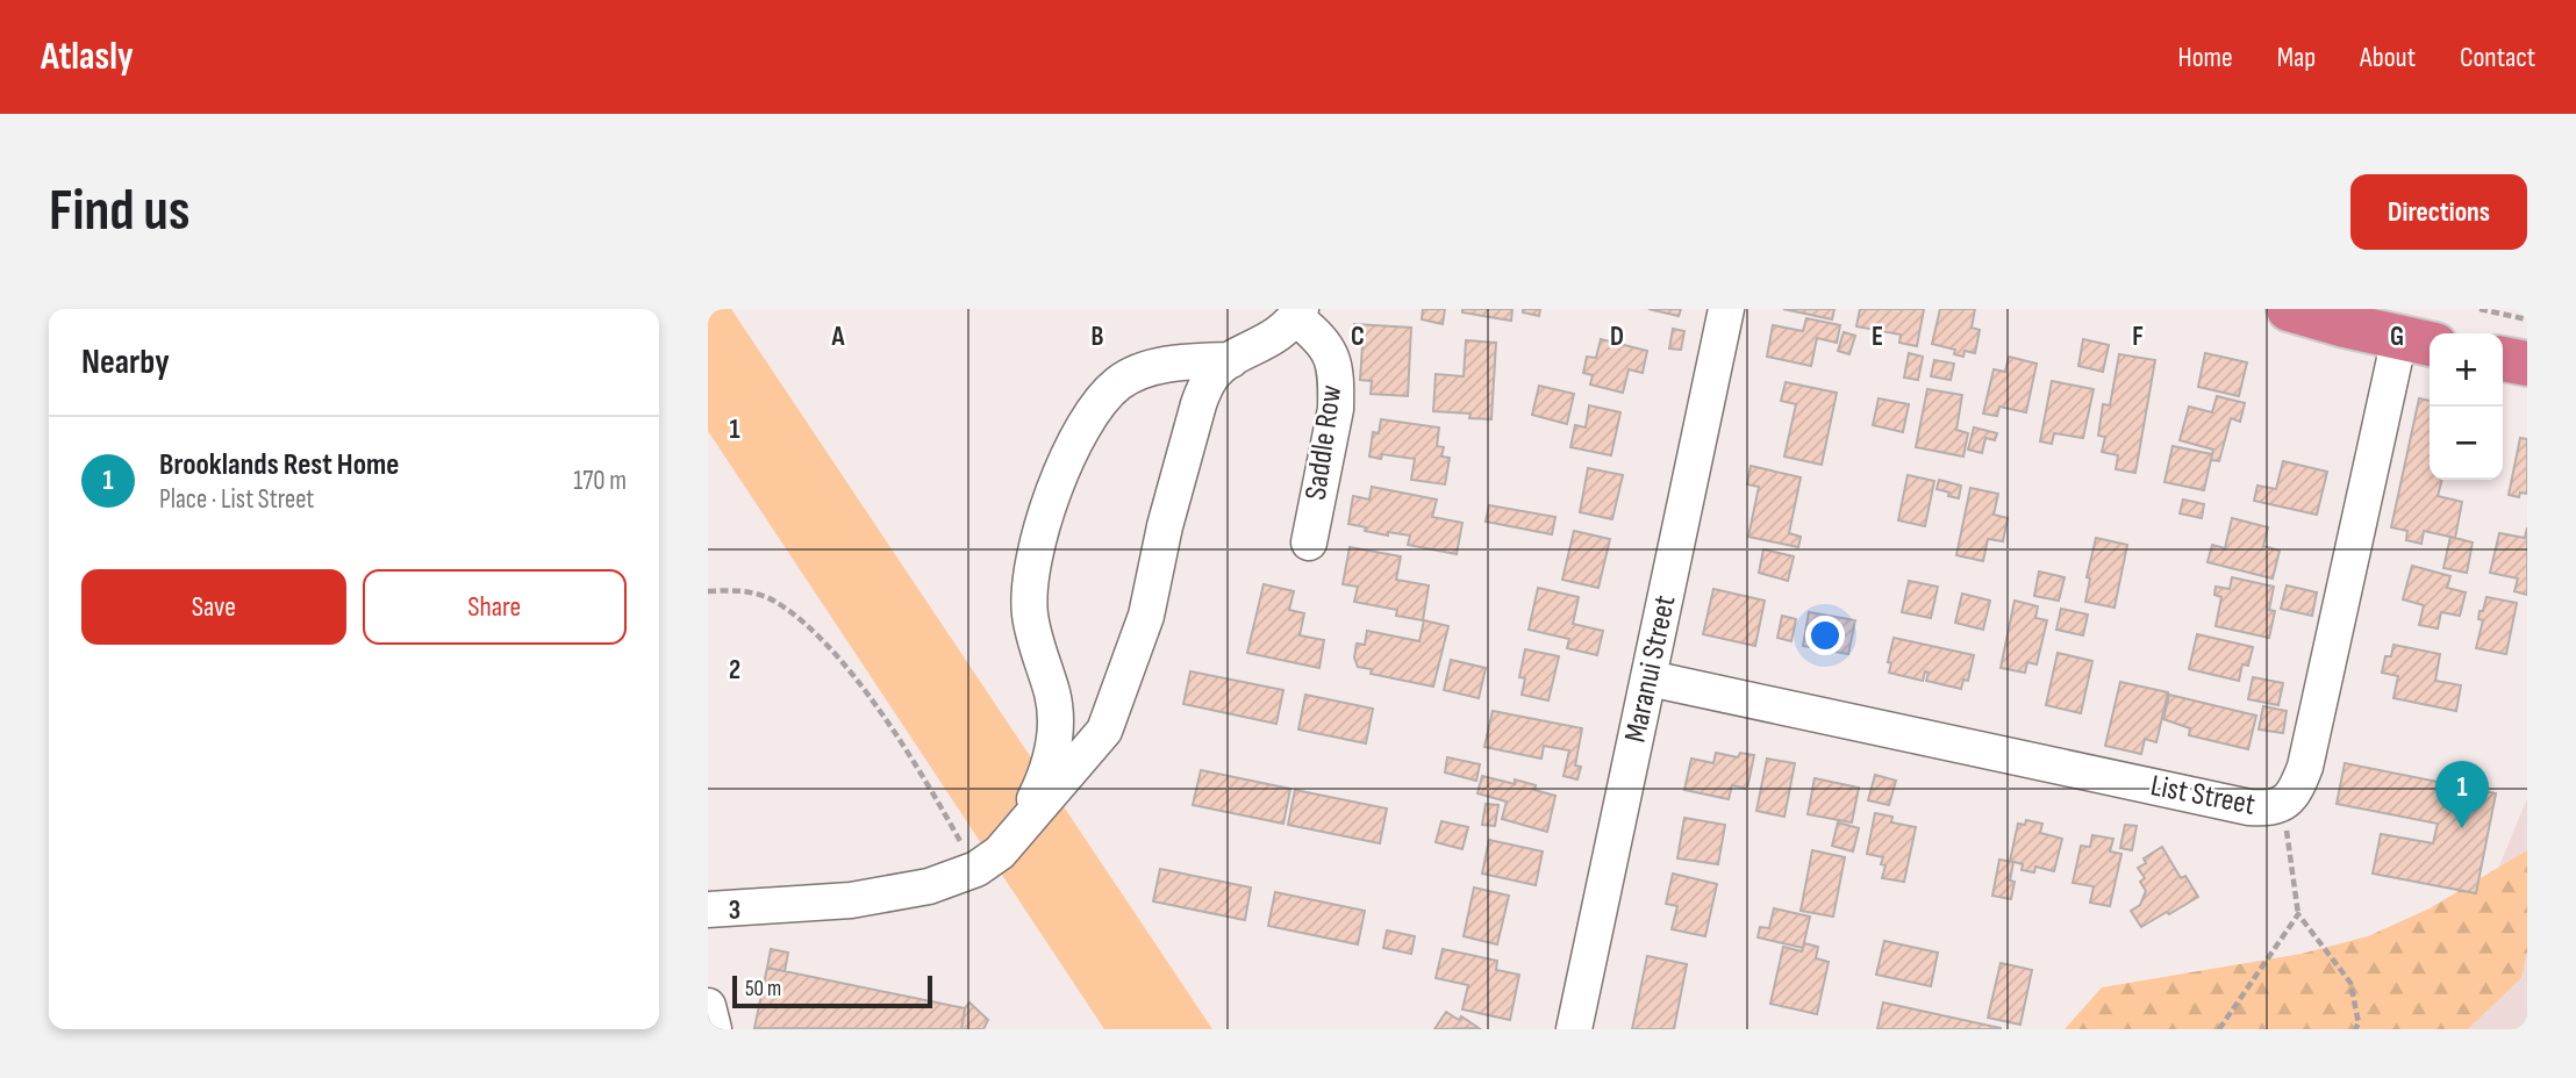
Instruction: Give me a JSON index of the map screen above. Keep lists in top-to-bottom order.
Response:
{
  "streets": {
    "street": ["Saddle Row", "Maranui Street", "List Street"]
  },
  "crossings": [
    ["Maranui Street", "List Street"]
  ],
  "scale_bar": "50 m",
  "page": {
    "header": "Atlasly",
    "nav": [
      "Home",
      "Map",
      "About",
      "Contact"
    ],
    "buttons": [
      "Directions",
      ["Save", "Share"]
    ],
    "title": "Find us",
    "heading": "Nearby",
    "map_buttons": ["+", "−"],
    "list": [
      {
        "mark": "1",
        "name": "Brooklands Rest Home",
        "note": "Place · List Street",
        "value": "170 m"
      }
    ],
    "pins": "1",
    "scale": "50 m"
  },
  "grid": {
    "columns": [
      "A",
      "B",
      "C",
      "D",
      "E",
      "F",
      "G"
    ],
    "rows": ["1", "2", "3"]
  }
}
